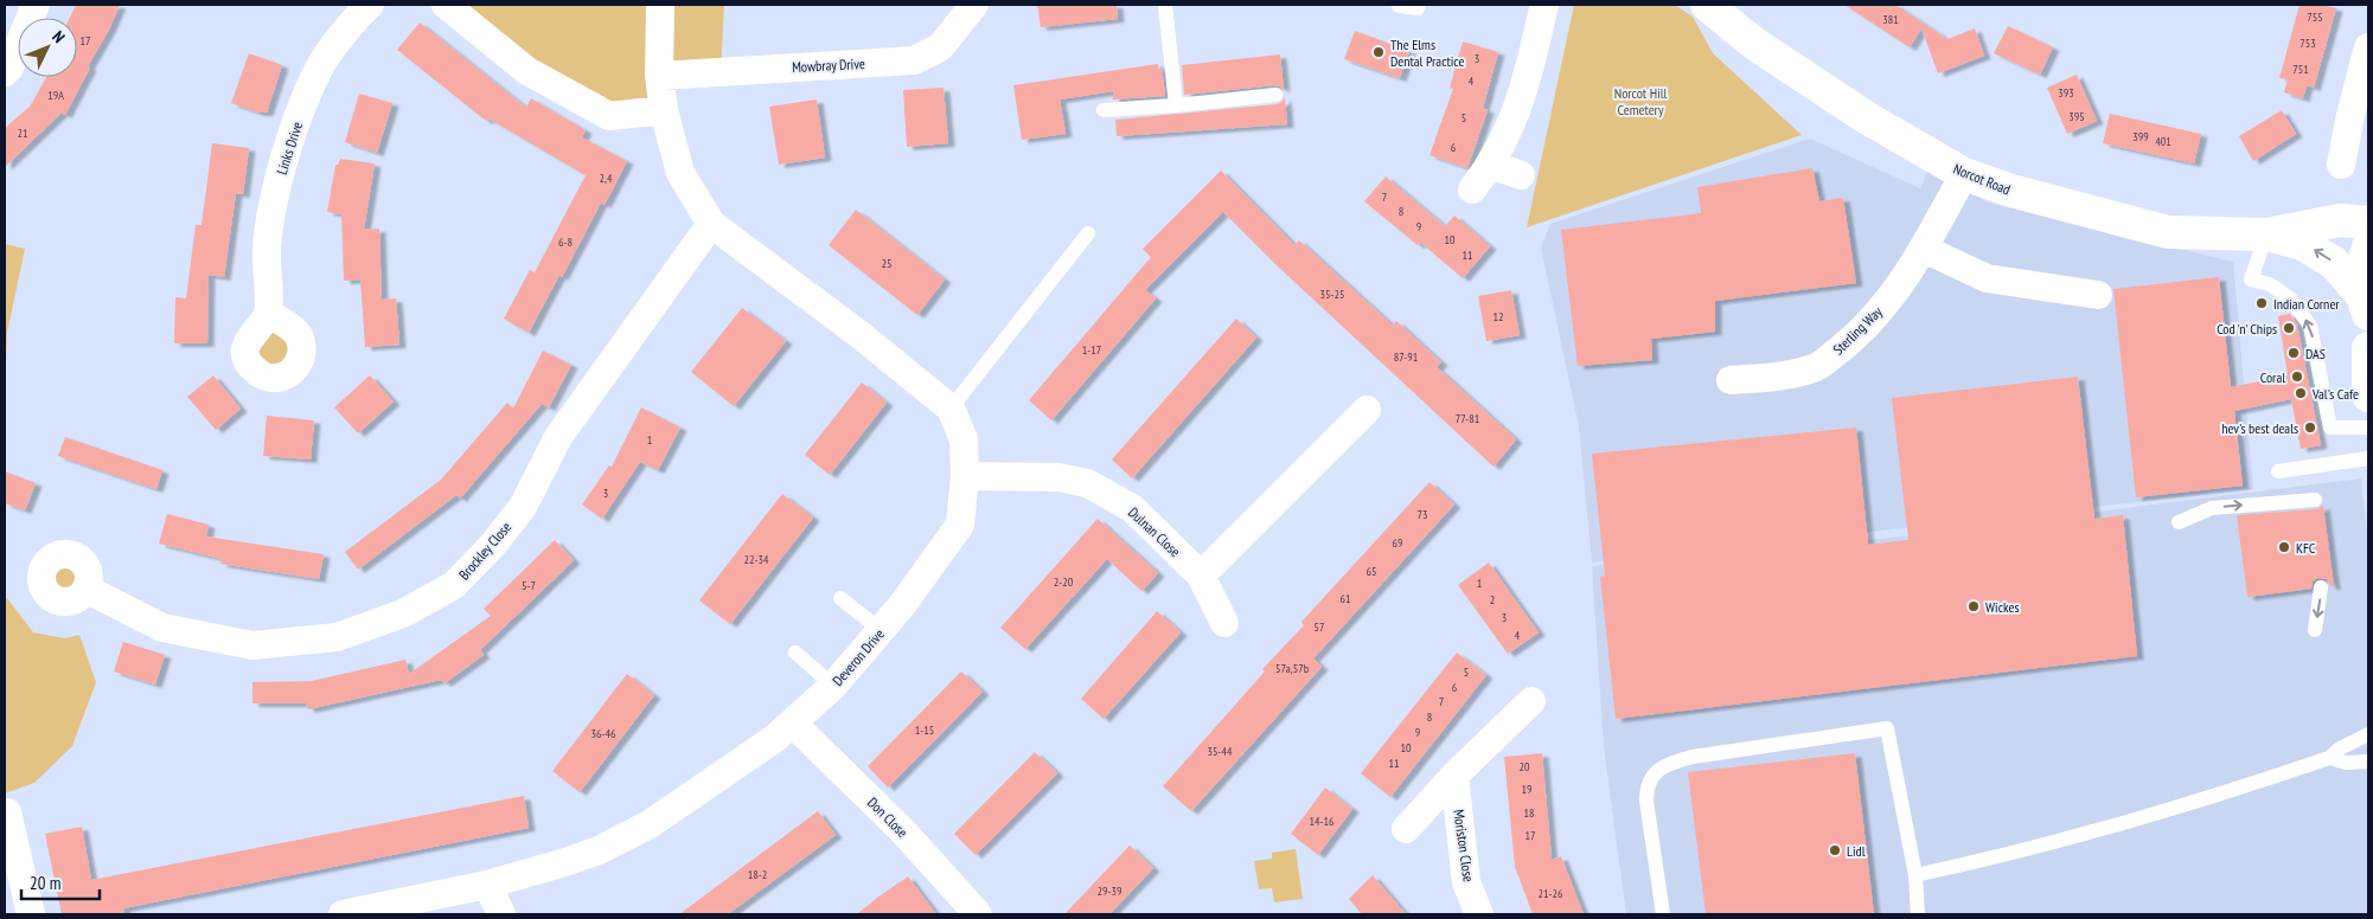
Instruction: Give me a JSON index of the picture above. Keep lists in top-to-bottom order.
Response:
{
  "streets": {
    "street": [
      "Mowbray Drive",
      "Links Drive",
      "Norcot Road",
      "Sterling Way",
      "Dulnan Close",
      "Brockley Close",
      "Deveron Drive",
      "Don Close",
      "Moriston Close"
    ]
  },
  "crossings": [
    ["Norcot Road", "Sterling Way"],
    ["Dulnan Close", "Deveron Drive"],
    ["Brockley Close", "Deveron Drive"],
    ["Deveron Drive", "Don Close"]
  ],
  "parks": ["Norcot Hill Cemetery"],
  "places": [
    "The Elms Dental Practice",
    "Indian Corner",
    "Cod 'n' Chips",
    "DAS",
    "Coral",
    "Val's Cafe",
    "hev's best deals",
    "KFC",
    "Wickes",
    "Lidl"
  ],
  "house_numbers": [
    "755",
    "381",
    "17",
    "753",
    "3",
    "751",
    "4",
    "393",
    "19A",
    "395",
    "5",
    "21",
    "399",
    "401",
    "6",
    "2,4",
    "7",
    "8",
    "9",
    "10",
    "6-8",
    "11",
    "25",
    "35-25",
    "12",
    "1-17",
    "87-91",
    "77-81",
    "1",
    "3",
    "73",
    "69",
    "22-34",
    "65",
    "2-20",
    "1",
    "5-7",
    "61",
    "2",
    "3",
    "57",
    "4",
    "57a,57b",
    "5",
    "6",
    "7",
    "8",
    "1-15",
    "9",
    "36-46",
    "10",
    "35-44",
    "11",
    "20",
    "19",
    "18",
    "14-16",
    "17",
    "18-2",
    "29-39",
    "21-26"
  ],
  "scale_bar": "20 m",
  "north": "top right"
}
